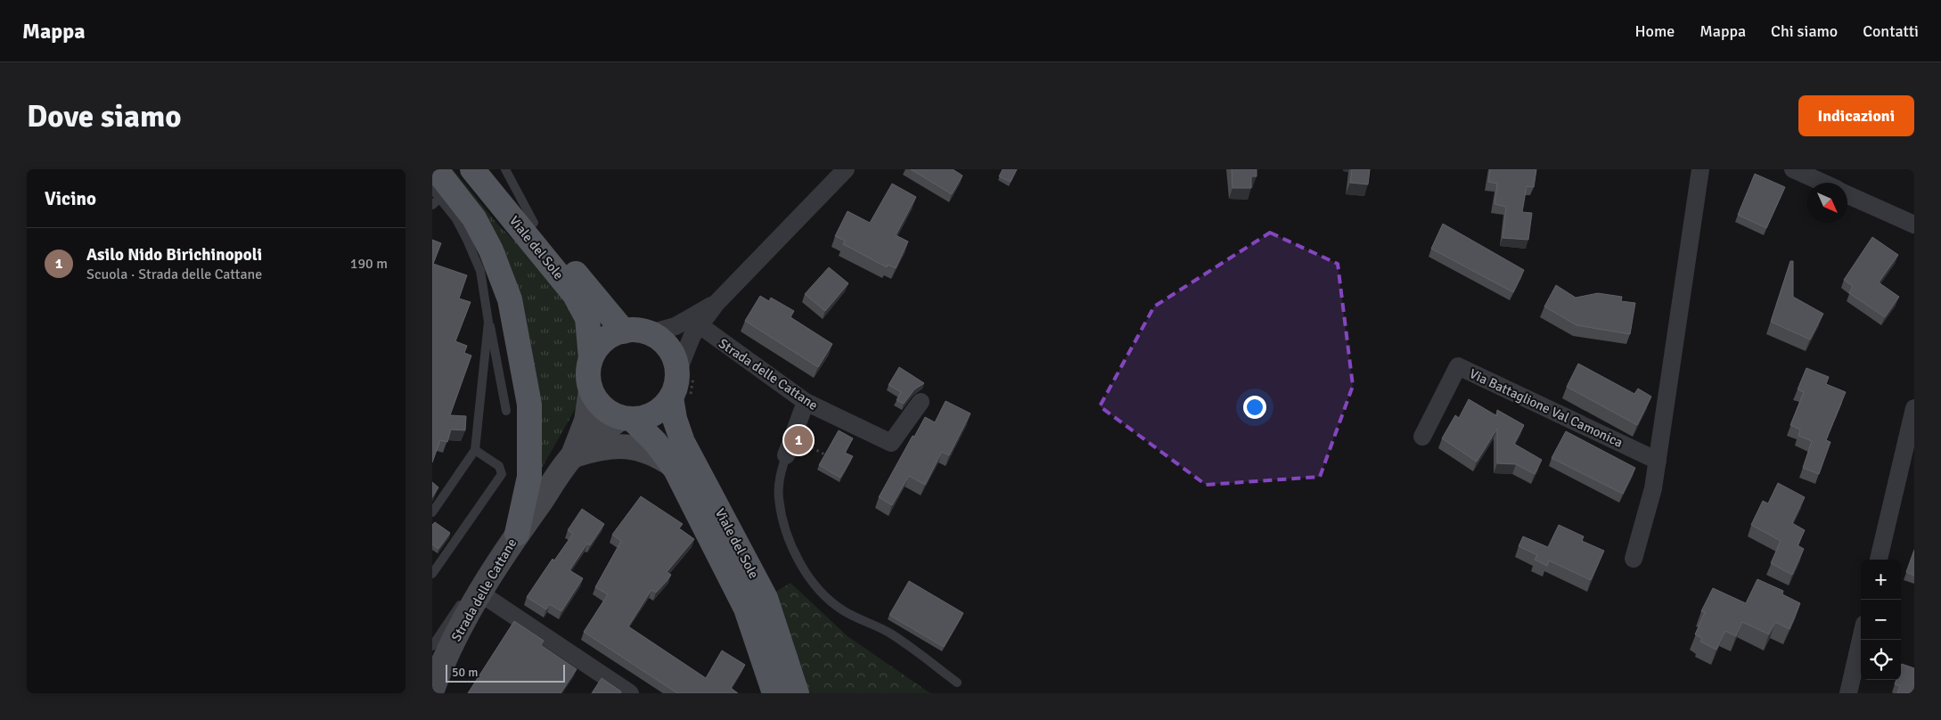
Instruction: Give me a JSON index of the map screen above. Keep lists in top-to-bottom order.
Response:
{
  "streets": {
    "main road": ["Viale del Sole"],
    "street": ["Strada delle Cattane", "Via Battaglione Val Camonica"]
  },
  "crossings": [
    ["Viale del Sole", "Strada delle Cattane"]
  ],
  "scale_bar": "50 m",
  "north": "bottom right",
  "page": {
    "header": "Mappa",
    "nav": [
      "Home",
      "Mappa",
      "Chi siamo",
      "Contatti"
    ],
    "buttons": "Indicazioni",
    "title": "Dove siamo",
    "heading": "Vicino",
    "list": [
      {
        "mark": "1",
        "name": "Asilo Nido Birichinopoli",
        "note": "Scuola · Strada delle Cattane",
        "value": "190 m"
      }
    ],
    "pins": "1",
    "map_buttons": ["+", "−"],
    "scale": "50 m"
  }
}
